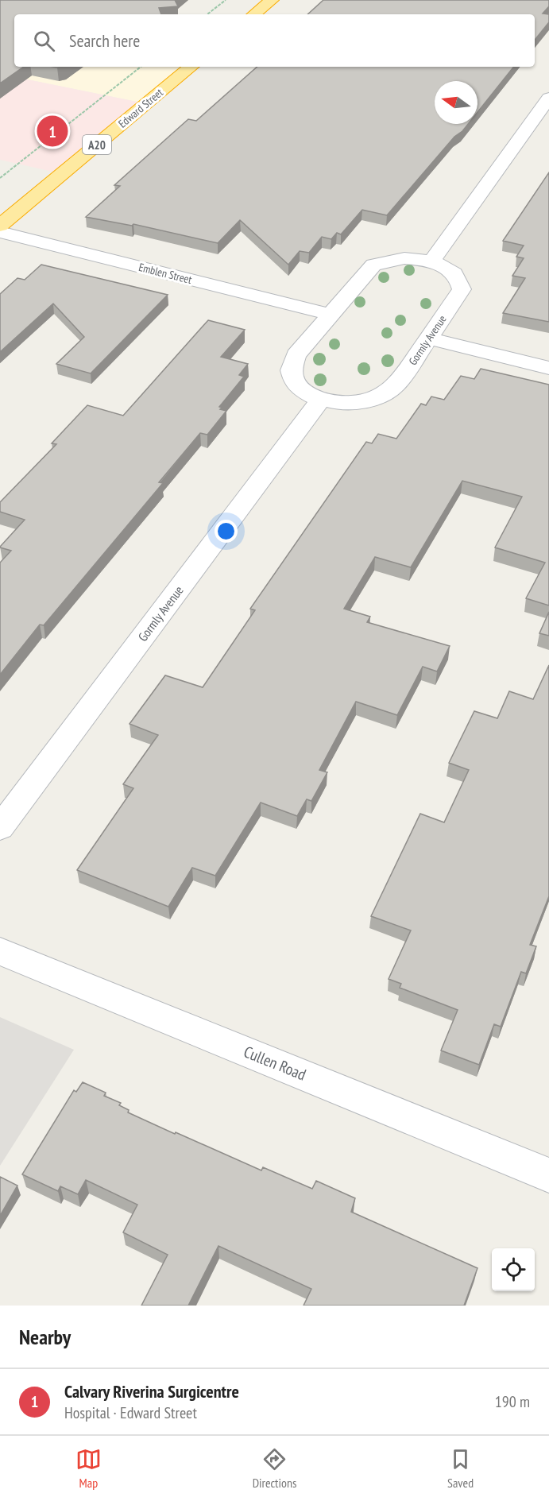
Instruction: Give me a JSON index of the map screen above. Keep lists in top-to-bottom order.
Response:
{
  "streets": {
    "highway": ["Edward Street", "A20"],
    "street": ["Emblen Street", "Gormly Avenue", "Cullen Road"]
  },
  "crossings": [
    ["Emblen Street", "Gormly Avenue"]
  ],
  "north": "left",
  "page": {
    "search": "Search here",
    "pins": "1",
    "heading": "Nearby",
    "list": [
      {
        "mark": "1",
        "name": "Calvary Riverina Surgicentre",
        "note": "Hospital · Edward Street",
        "value": "190 m"
      }
    ],
    "nav": ["Map", "Directions", "Saved"]
  }
}
